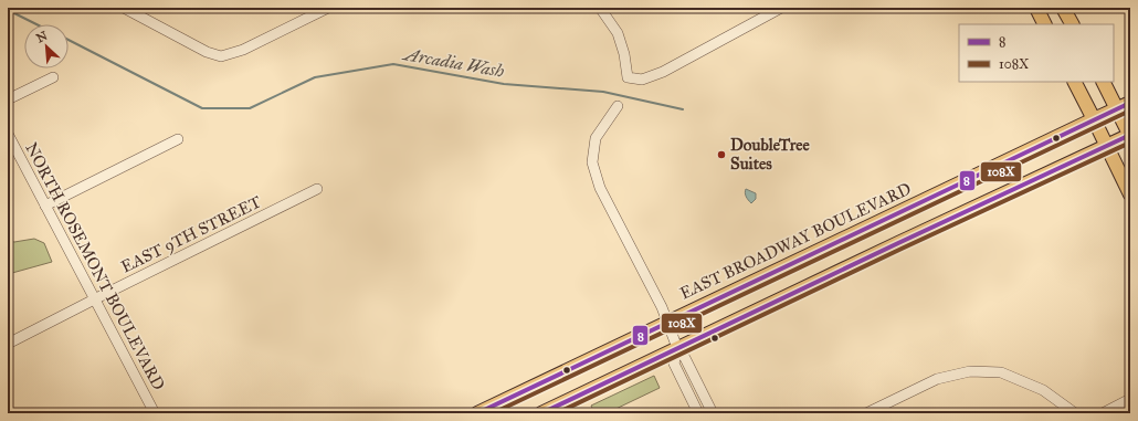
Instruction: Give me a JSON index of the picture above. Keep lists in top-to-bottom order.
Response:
{
  "streets": {
    "main road": ["EAST BROADWAY BOULEVARD"],
    "street": ["EAST 9TH STREET", "NORTH ROSEMONT BOULEVARD"]
  },
  "crossings": [
    ["EAST 9TH STREET", "NORTH ROSEMONT BOULEVARD"]
  ],
  "water": ["Arcadia Wash"],
  "places": ["DoubleTree Suites"],
  "lines": ["transit line 8", "transit line 108X"],
  "legend": ["8", "108X"],
  "north": "top left"
}
